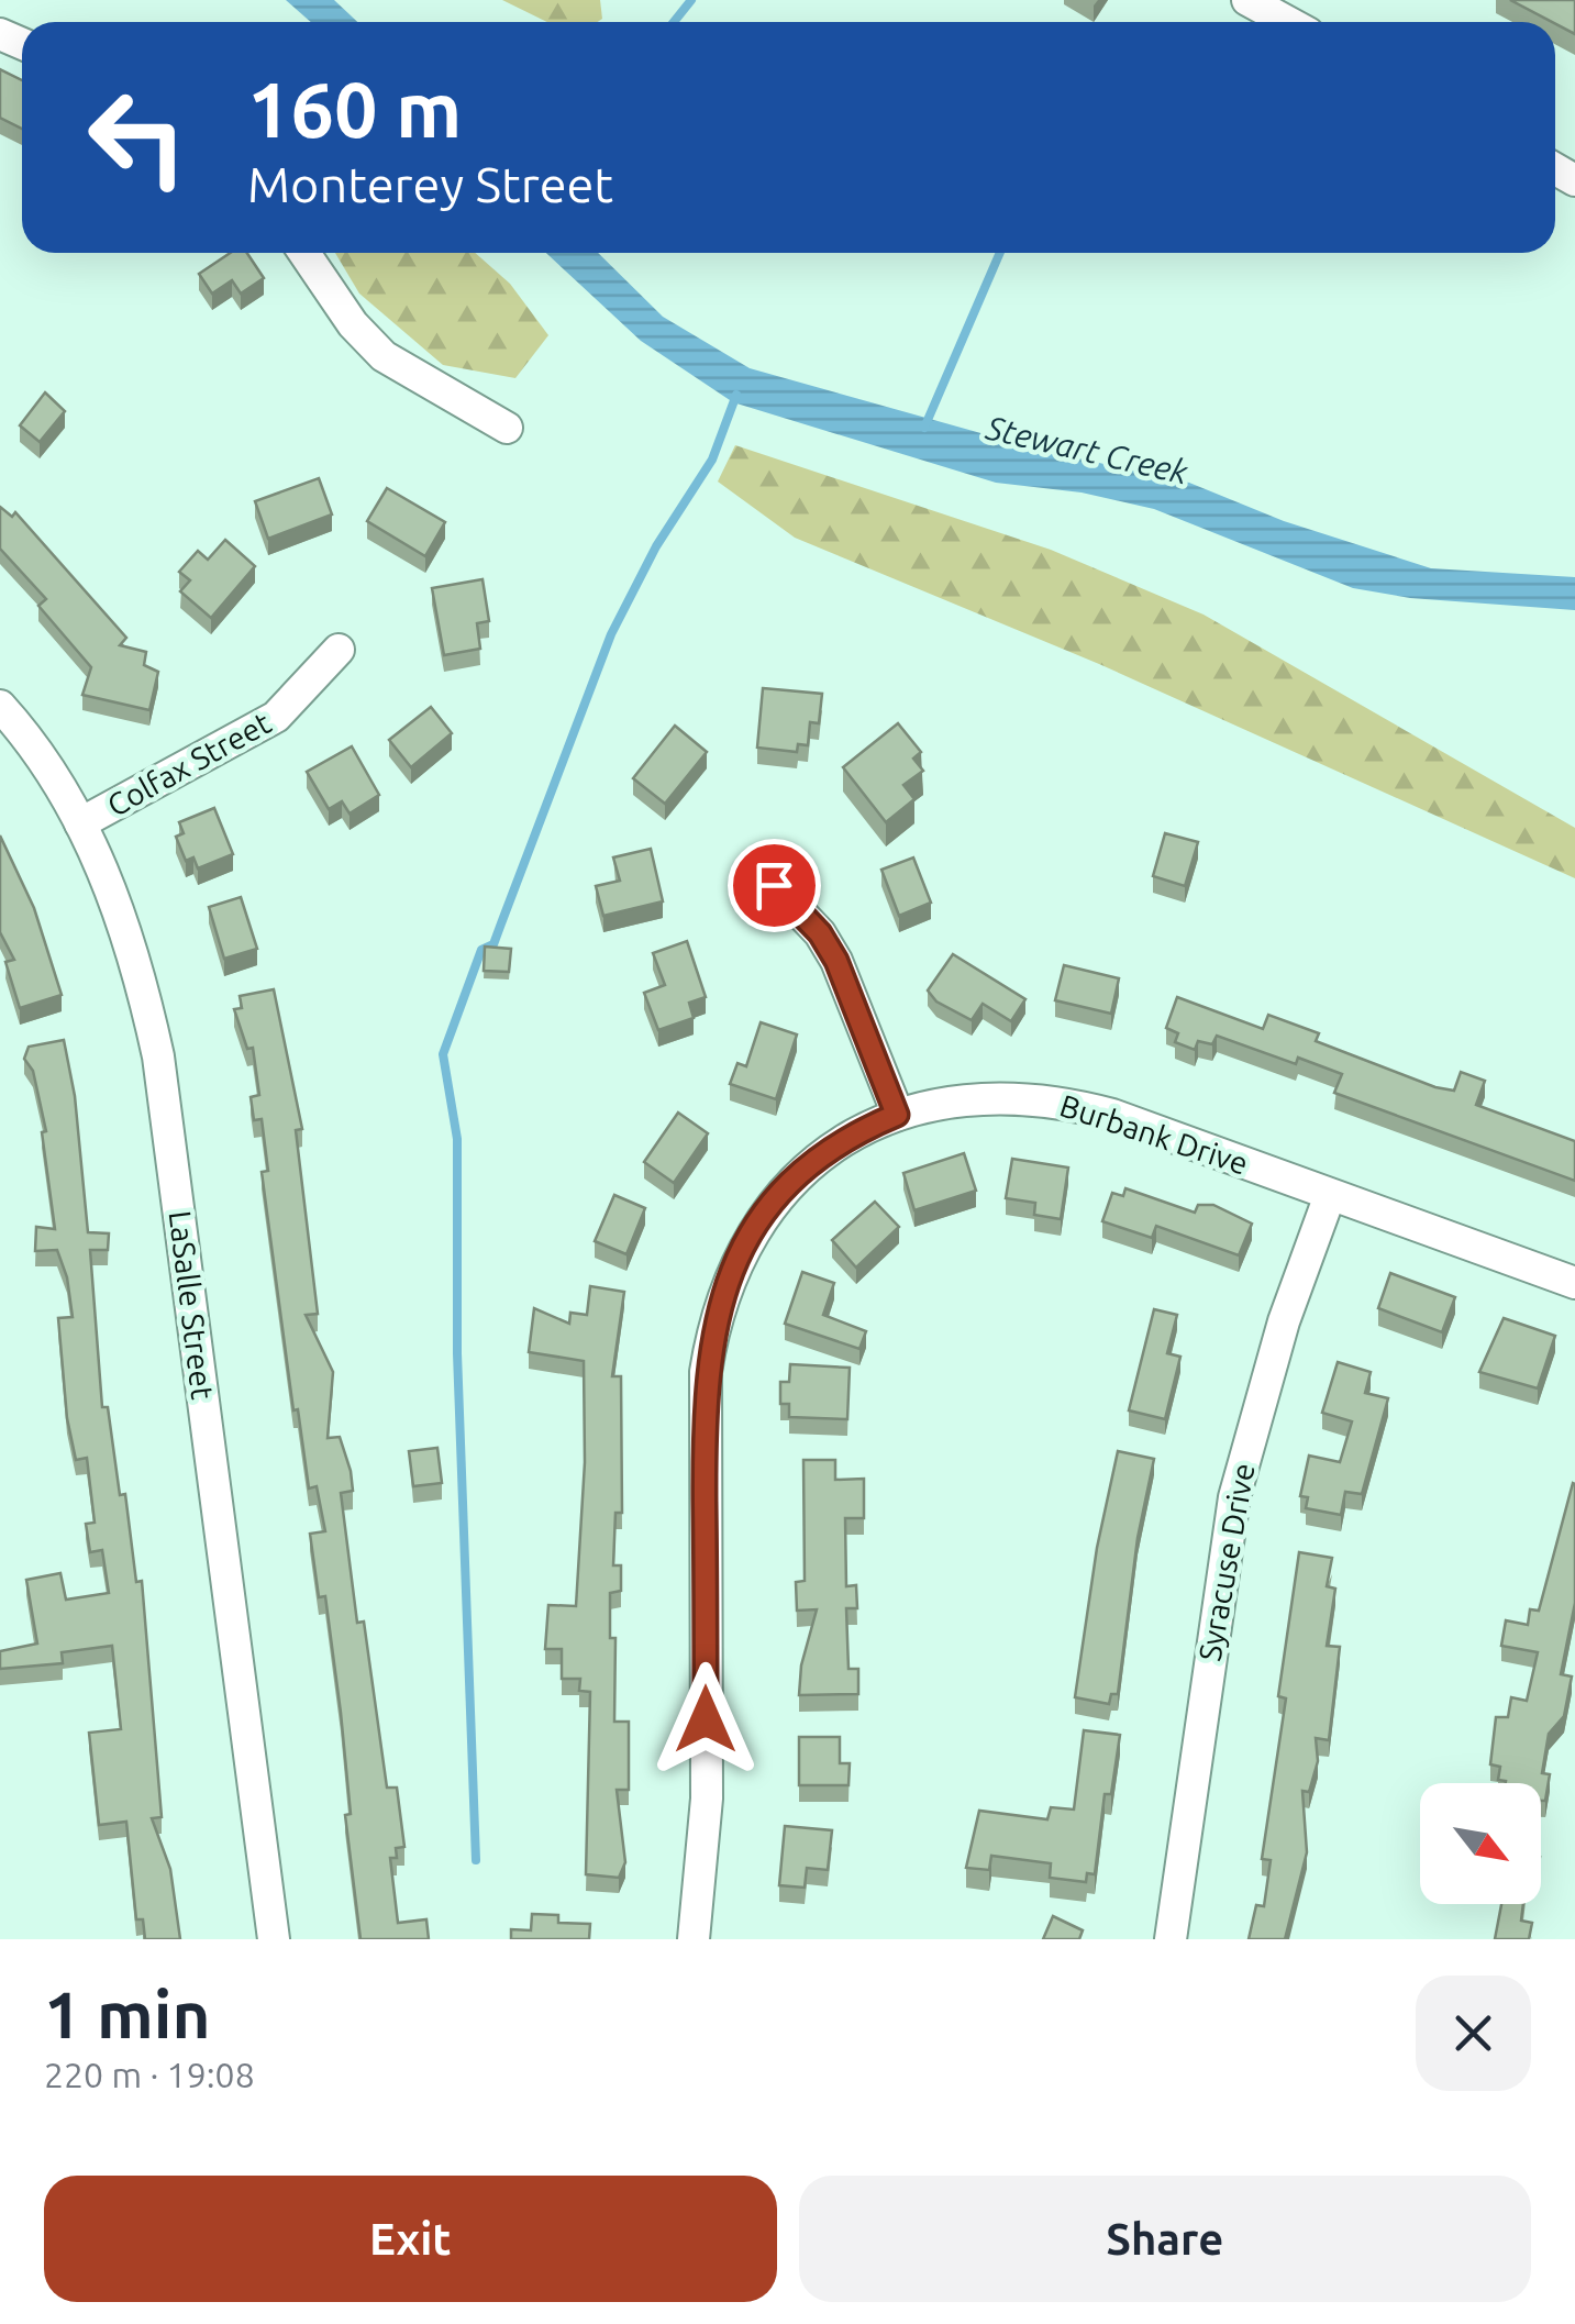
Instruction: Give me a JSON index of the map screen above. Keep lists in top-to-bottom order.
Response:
{
  "streets": {
    "street": [
      "Colfax Street",
      "Burbank Drive",
      "LaSalle Street",
      "Syracuse Drive"
    ]
  },
  "crossings": [
    ["Colfax Street", "LaSalle Street"],
    ["Burbank Drive", "Syracuse Drive"]
  ],
  "water": ["Stewart Creek"],
  "north": "bottom right",
  "page": {
    "turn": ["160 m", "Monterey Street"],
    "heading": ["1 min", "220 m · 19:08"],
    "buttons": ["Exit", "Share"]
  }
}
